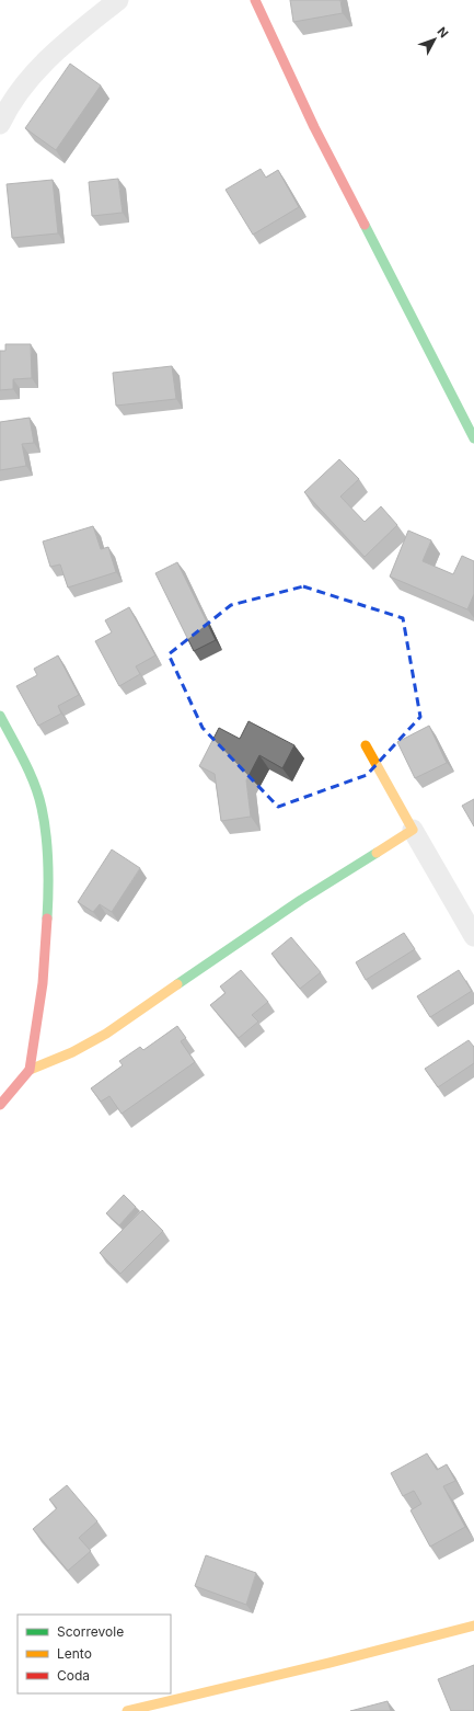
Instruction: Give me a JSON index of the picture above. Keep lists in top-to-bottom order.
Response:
{
  "legend": ["Scorrevole", "Lento", "Coda"],
  "north": "top right"
}
